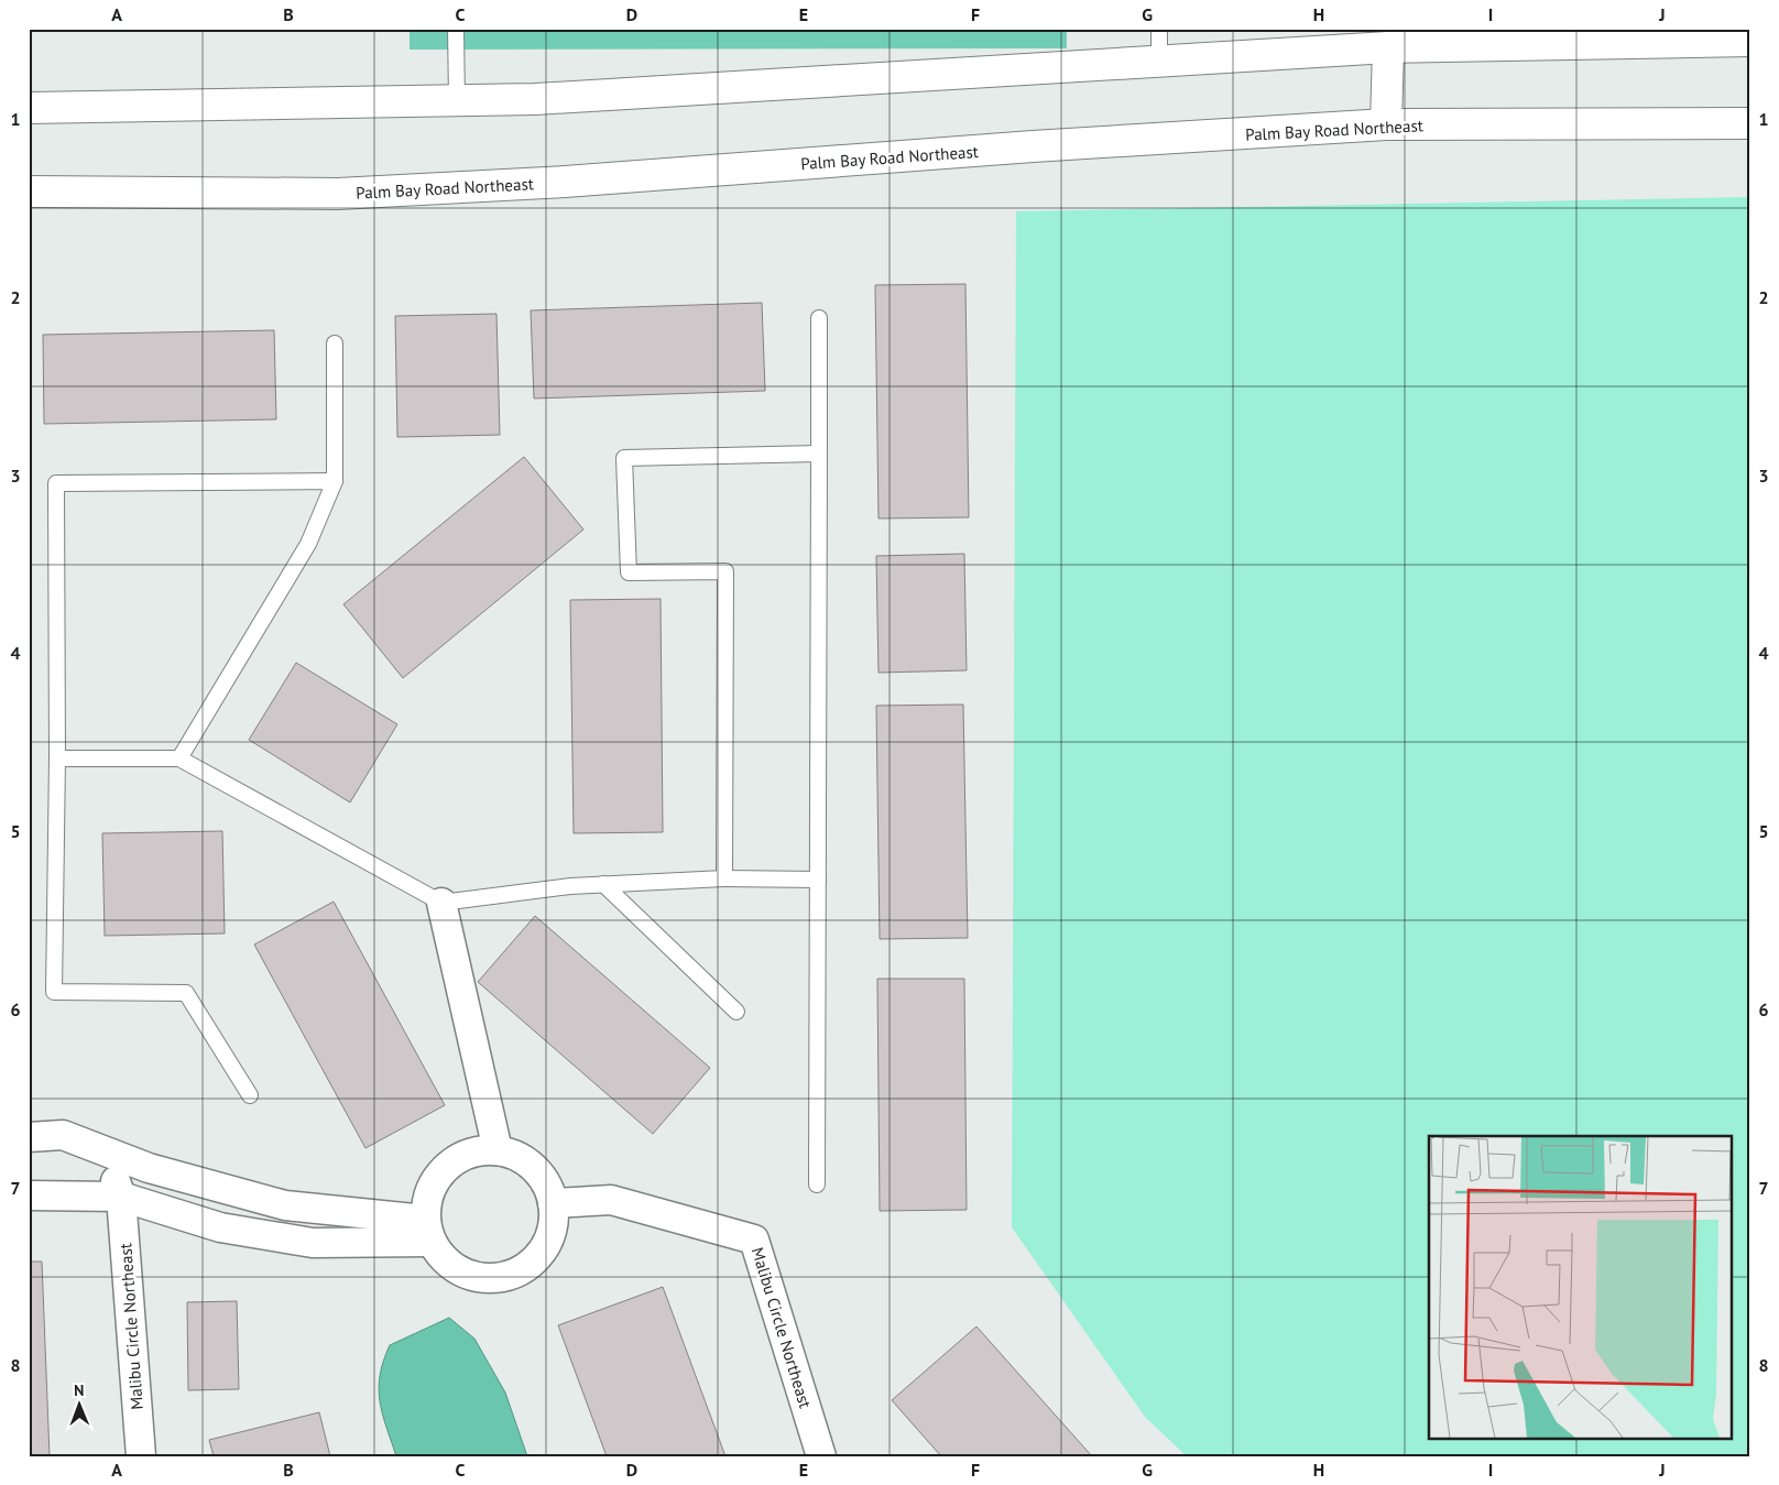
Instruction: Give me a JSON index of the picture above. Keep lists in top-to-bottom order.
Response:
{
  "streets": {
    "main road": ["Palm Bay Road Northeast"],
    "street": ["Malibu Circle Northeast"]
  },
  "north": "top",
  "grid": {
    "columns": [
      "A",
      "B",
      "C",
      "D",
      "E",
      "F",
      "G",
      "H",
      "I",
      "J"
    ],
    "rows": [
      "1",
      "2",
      "3",
      "4",
      "5",
      "6",
      "7",
      "8"
    ]
  }
}
